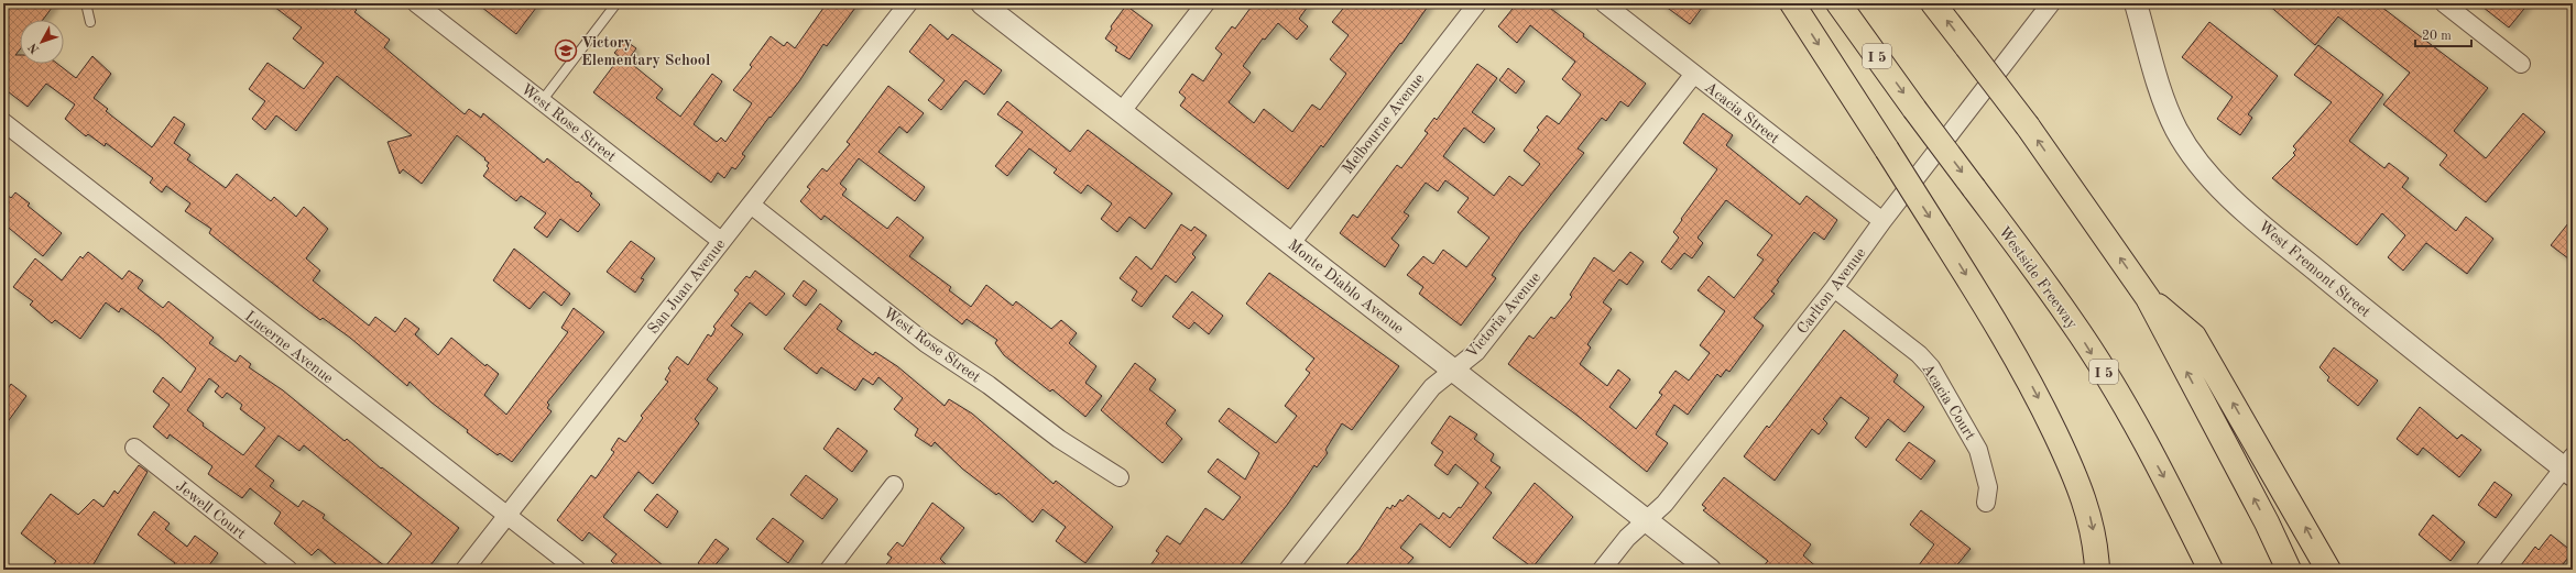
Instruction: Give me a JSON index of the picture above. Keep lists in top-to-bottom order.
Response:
{
  "streets": {
    "highway": ["I 5", "Westside Freeway"],
    "street": [
      "Acacia Street",
      "West Rose Street",
      "Melbourne Avenue",
      "West Fremont Street",
      "San Juan Avenue",
      "Monte Diablo Avenue",
      "Carlton Avenue",
      "Victoria Avenue",
      "Lucerne Avenue",
      "Acacia Court",
      "Jewell Court"
    ]
  },
  "crossings": [
    ["Acacia Street", "Carlton Avenue"],
    ["Acacia Street", "Victoria Avenue"],
    ["West Rose Street", "San Juan Avenue"],
    ["Melbourne Avenue", "Monte Diablo Avenue"],
    ["San Juan Avenue", "Lucerne Avenue"],
    ["Monte Diablo Avenue", "Carlton Avenue"],
    ["Monte Diablo Avenue", "Victoria Avenue"],
    ["Carlton Avenue", "Acacia Court"]
  ],
  "places": {
    "school or university": ["Victory Elementary School"]
  },
  "scale_bar": "20 m",
  "north": "bottom left"
}
